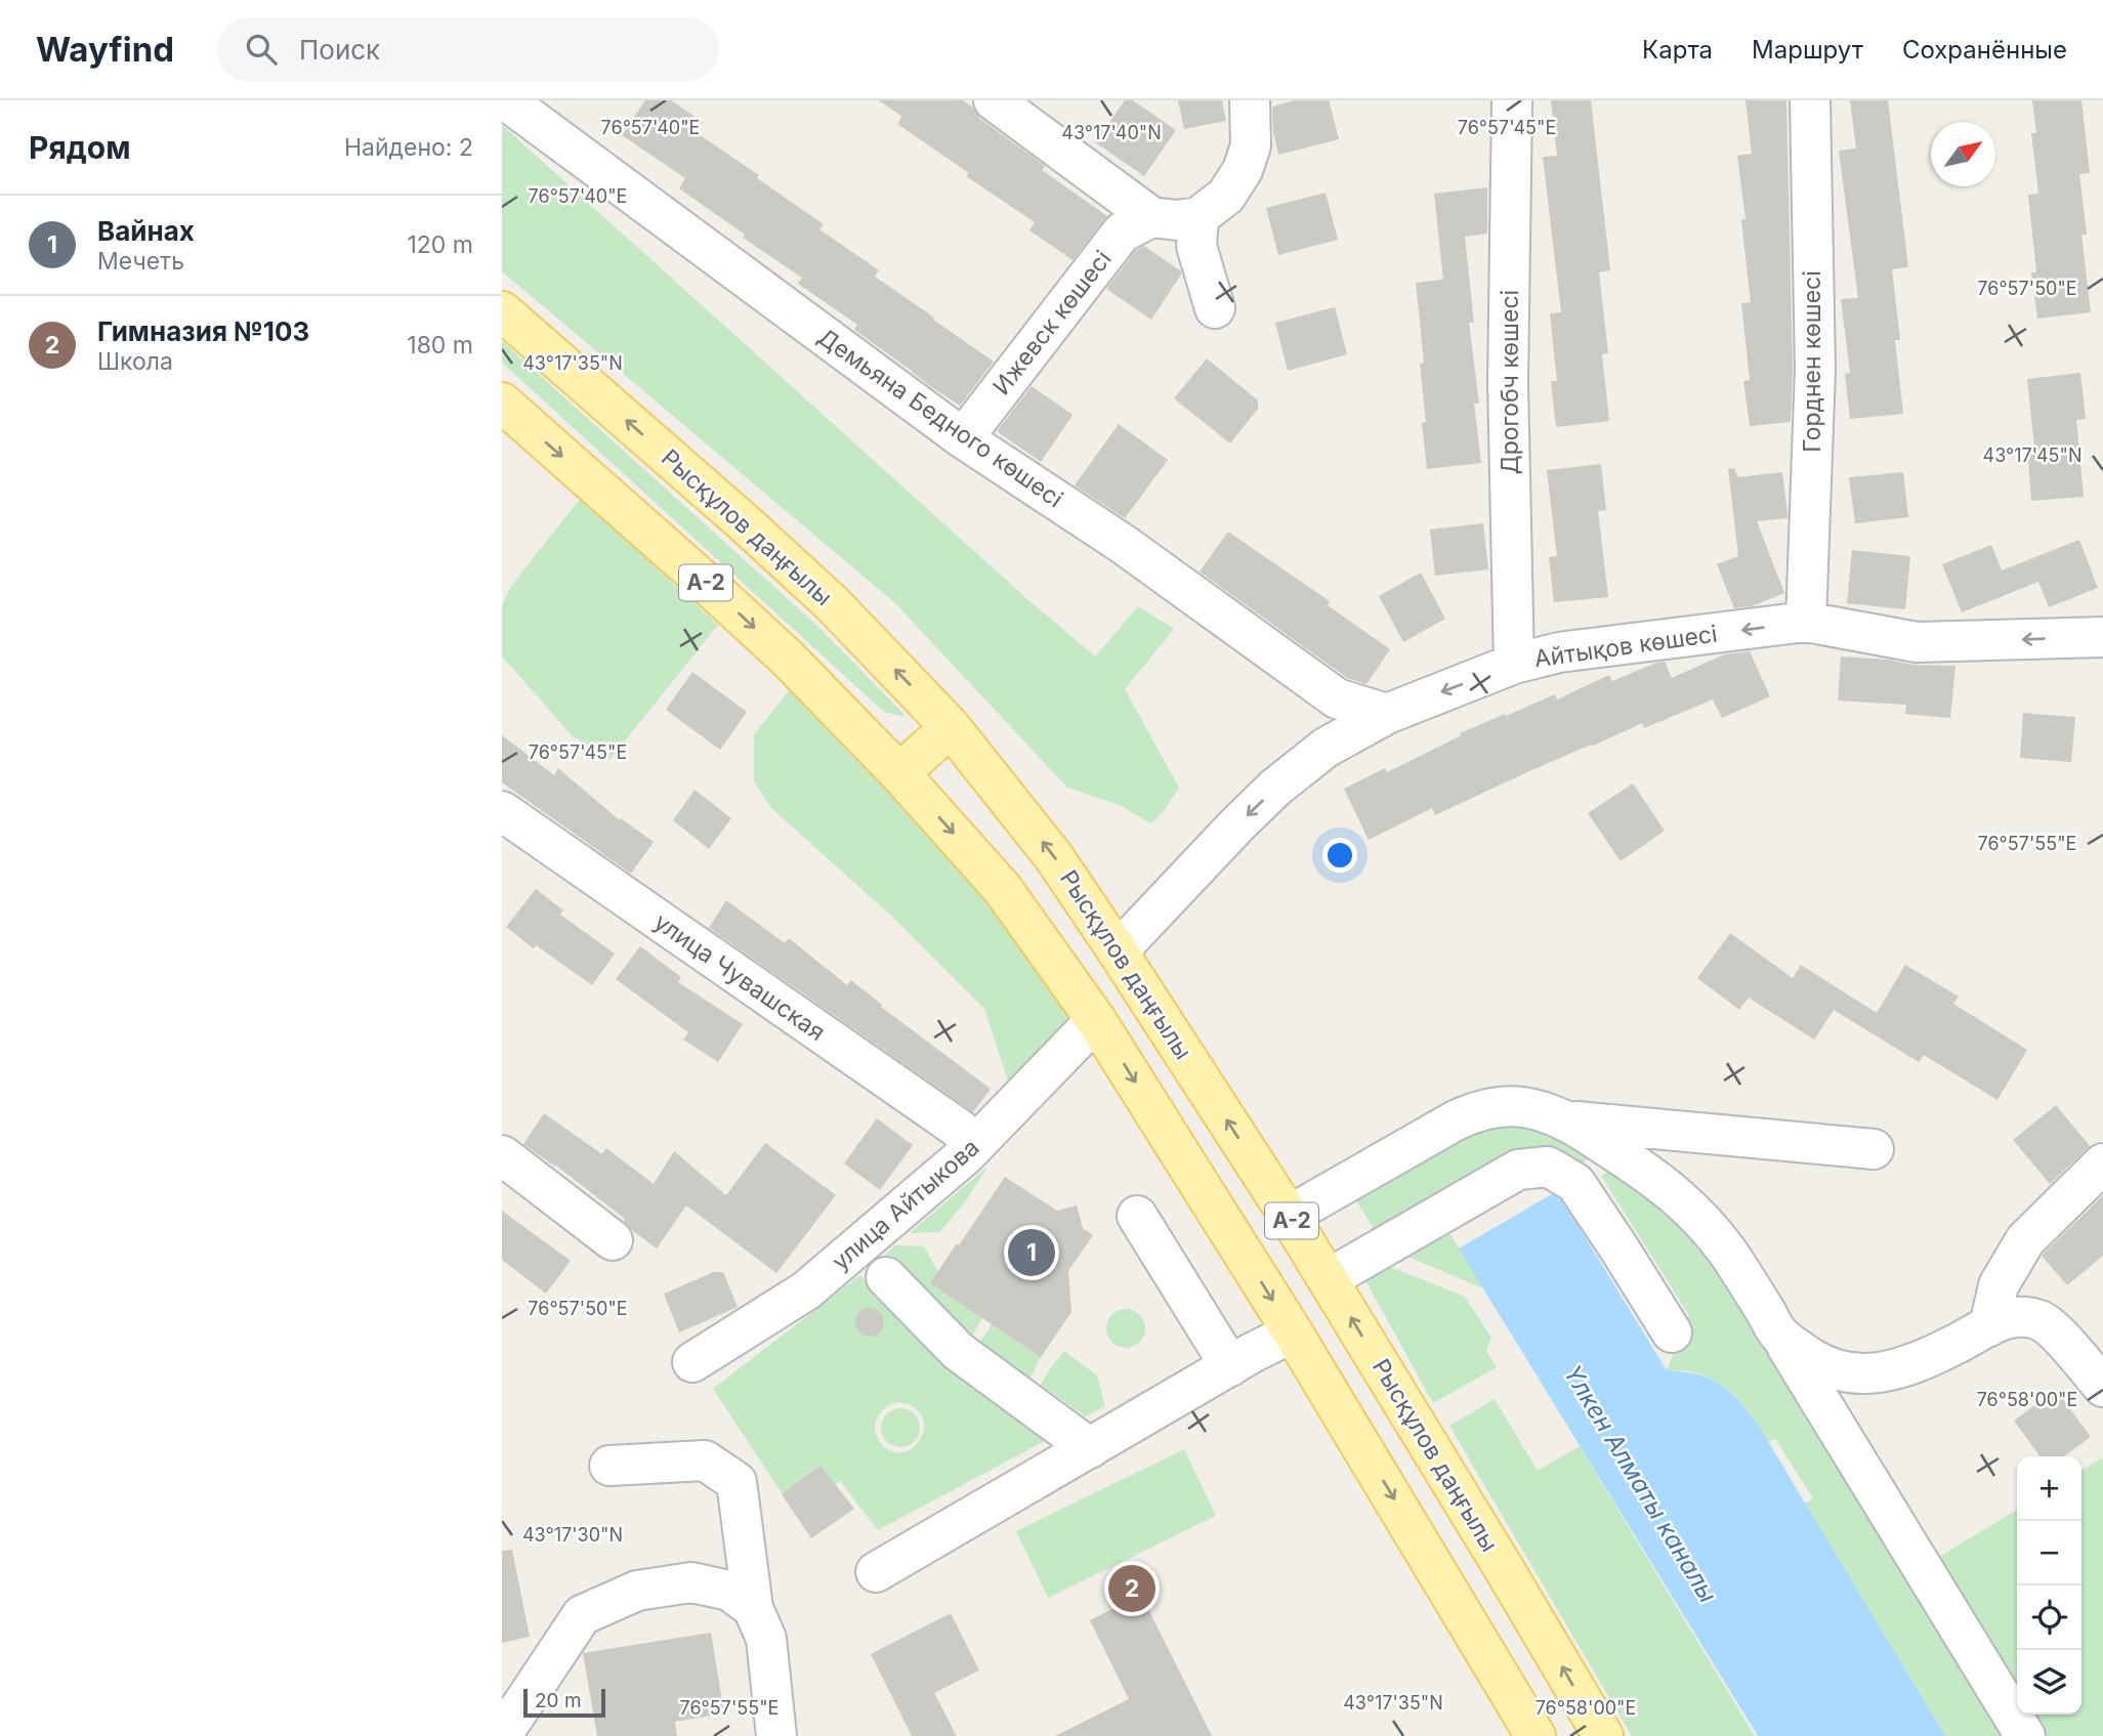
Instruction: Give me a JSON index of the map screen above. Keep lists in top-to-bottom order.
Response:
{
  "streets": {
    "main road": ["Рысқұлов даңғылы", "A-2"],
    "street": [
      "Ижевск көшесі",
      "Горднен көшесі",
      "Дрогобч көшесі",
      "Демьяна Бедного көшесі",
      "Айтықов көшесі",
      "улица Чувашская",
      "улица Айтыкова"
    ]
  },
  "crossings": [
    ["Ижевск көшесі", "Демьяна Бедного көшесі"],
    ["Горднен көшесі", "Айтықов көшесі"],
    ["Дрогобч көшесі", "Айтықов көшесі"],
    ["Демьяна Бедного көшесі", "Айтықов көшесі"],
    ["Рысқұлов даңғылы", "Айтықов көшесі"],
    ["A-2", "улица Айтыкова"],
    ["улица Чувашская", "улица Айтыкова"]
  ],
  "one_way": ["Айтықов көшесі"],
  "water": ["Үлкен Алматы каналы"],
  "scale_bar": "20 m",
  "north": "top right",
  "page": {
    "header": "Wayfind",
    "search": "Поиск",
    "nav": ["Карта", "Маршрут", "Сохранённые"],
    "heading": ["Рядом", "Найдено: 2"],
    "list": [
      {
        "mark": "1",
        "name": "Вайнах",
        "note": "Мечеть",
        "value": "120 m"
      },
      {
        "mark": "2",
        "name": "Гимназия №103",
        "note": "Школа",
        "value": "180 m"
      }
    ],
    "pins": ["1", "2"],
    "map_buttons": ["+", "−"],
    "scale": "20 m"
  },
  "coordinates": [
    "76°57'40\"E",
    "76°57'45\"E",
    "43°17'40\"N",
    "76°57'50\"E",
    "43°17'35\"N",
    "43°17'45\"N",
    "76°57'55\"E",
    "76°58'00\"E",
    "43°17'30\"N"
  ]
}
